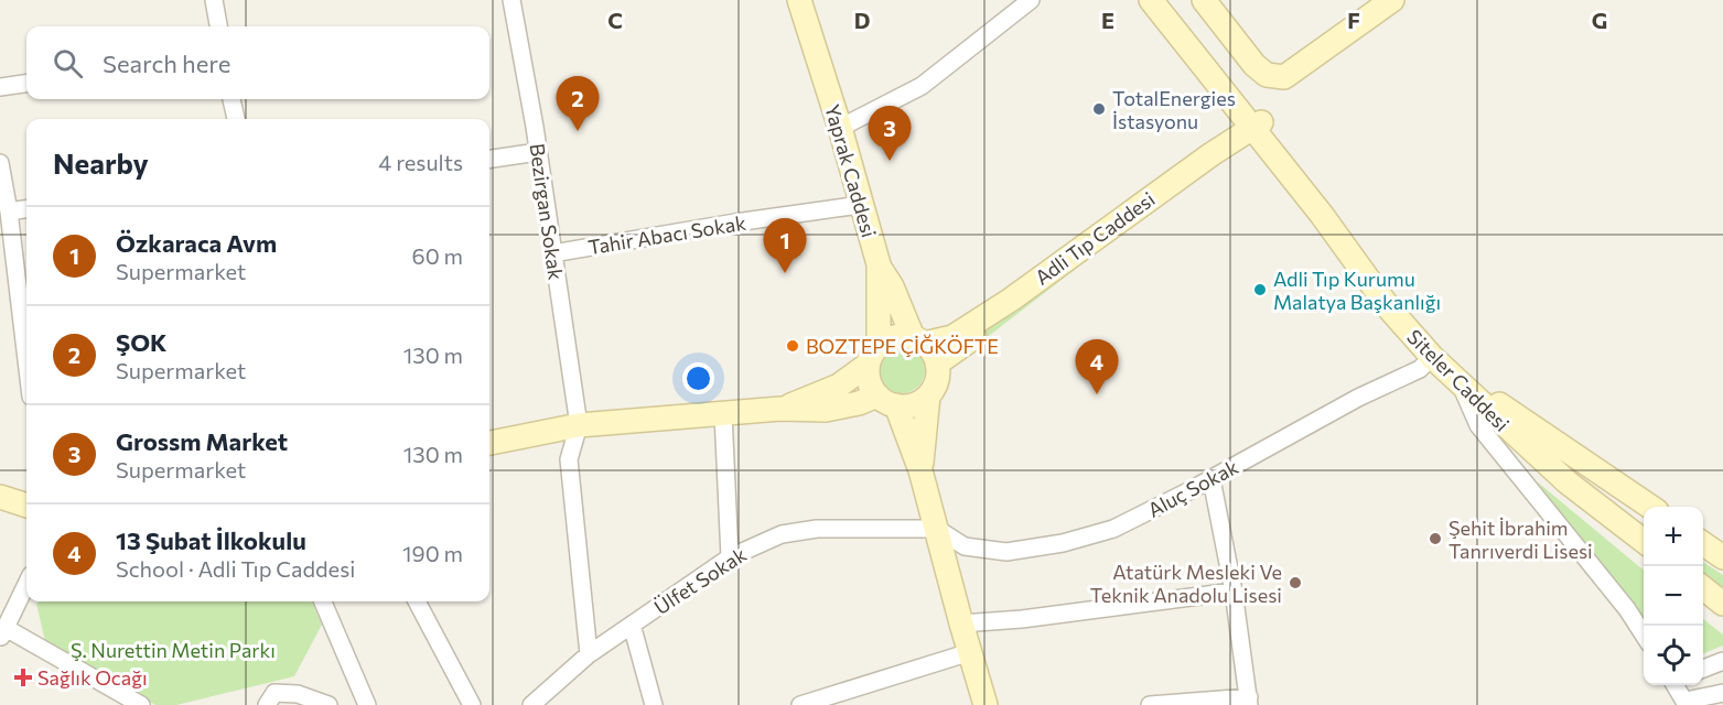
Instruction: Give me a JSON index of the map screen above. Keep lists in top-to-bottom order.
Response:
{
  "streets": {
    "street": [
      "Yaprak Caddesi",
      "Bezirgan Sokak",
      "Tahir Abacı Sokak",
      "Adli Tıp Caddesi",
      "Siteler Caddesi",
      "Aluç Sokak",
      "Ülfet Sokak"
    ]
  },
  "crossings": [
    ["Yaprak Caddesi", "Tahir Abacı Sokak"],
    ["Yaprak Caddesi", "Adli Tıp Caddesi"],
    ["Bezirgan Sokak", "Tahir Abacı Sokak"],
    ["Bezirgan Sokak", "Adli Tıp Caddesi"],
    ["Adli Tıp Caddesi", "Siteler Caddesi"],
    ["Siteler Caddesi", "Aluç Sokak"],
    ["Aluç Sokak", "Ülfet Sokak"]
  ],
  "parks": ["Ş. Nurettin Metin Parkı"],
  "places": {
    "other": [
      "TotalEnergies İstasyonu",
      "Adli Tıp Kurumu Malatya Başkanlığı",
      "BOZTEPE ÇİĞKÖFTE",
      "Şehit İbrahim Tanrıverdi Lisesi",
      "Atatürk Mesleki Ve Teknik Anadolu Lisesi"
    ],
    "health": ["Sağlık Ocağı"]
  },
  "page": {
    "search": "Search here",
    "pins": [
      "2",
      "3",
      "1",
      "4"
    ],
    "heading": ["Nearby", "4 results"],
    "list": [
      {
        "mark": "1",
        "name": "Özkaraca Avm",
        "note": "Supermarket",
        "value": "60 m"
      },
      {
        "mark": "2",
        "name": "ŞOK",
        "note": "Supermarket",
        "value": "130 m"
      },
      {
        "mark": "3",
        "name": "Grossm Market",
        "note": "Supermarket",
        "value": "130 m"
      },
      {
        "mark": "4",
        "name": "13 Şubat İlkokulu",
        "note": "School · Adli Tıp Caddesi",
        "value": "190 m"
      }
    ],
    "map_buttons": ["+", "−"]
  },
  "grid": {
    "columns": [
      "C",
      "D",
      "E",
      "F",
      "G"
    ]
  }
}
